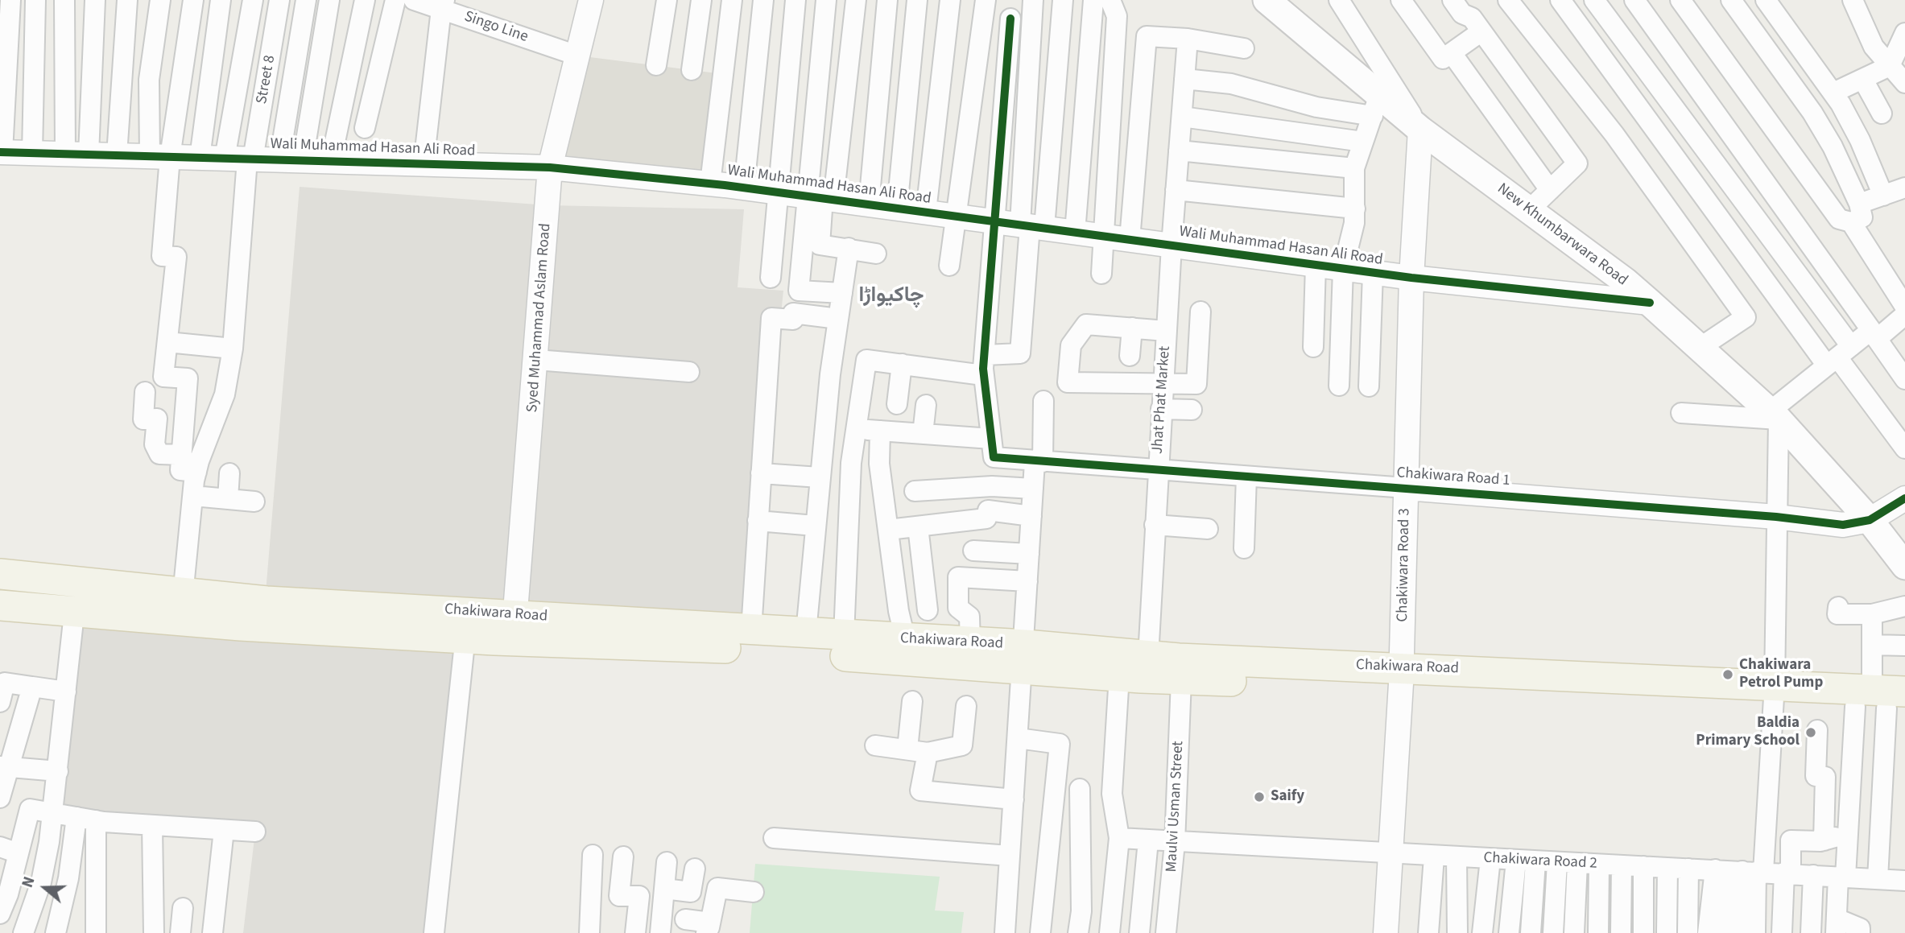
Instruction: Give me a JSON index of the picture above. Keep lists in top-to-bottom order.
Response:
{
  "streets": {
    "main road": ["New Khumbarwara Road", "Chakiwara Road"],
    "street": [
      "Singo Line",
      "Street 8",
      "Wali Muhammad Hasan Ali Road",
      "Syed Muhammad Aslam Road",
      "Jhat Phat Market",
      "Chakiwara Road 1",
      "Chakiwara Road 3",
      "Maulvi Usman Street",
      "Chakiwara Road 2"
    ]
  },
  "crossings": [
    ["Singo Line", "Syed Muhammad Aslam Road"],
    ["Street 8", "Wali Muhammad Hasan Ali Road"],
    ["Wali Muhammad Hasan Ali Road", "New Khumbarwara Road"],
    ["Wali Muhammad Hasan Ali Road", "Syed Muhammad Aslam Road"],
    ["Wali Muhammad Hasan Ali Road", "Jhat Phat Market"],
    ["Wali Muhammad Hasan Ali Road", "Chakiwara Road 3"],
    ["New Khumbarwara Road", "Chakiwara Road 1"],
    ["New Khumbarwara Road", "Chakiwara Road 3"],
    ["Syed Muhammad Aslam Road", "Chakiwara Road"],
    ["Jhat Phat Market", "Chakiwara Road 1"],
    ["Jhat Phat Market", "Chakiwara Road"],
    ["Chakiwara Road 1", "Chakiwara Road 3"],
    ["Chakiwara Road 3", "Chakiwara Road"],
    ["Chakiwara Road 3", "Chakiwara Road 2"],
    ["Chakiwara Road", "Maulvi Usman Street"],
    ["Maulvi Usman Street", "Chakiwara Road 2"]
  ],
  "districts": ["چاکیواڑا"],
  "places": ["Chakiwara Petrol Pump", "Baldia Primary School", "Saify"],
  "north": "left"
}
